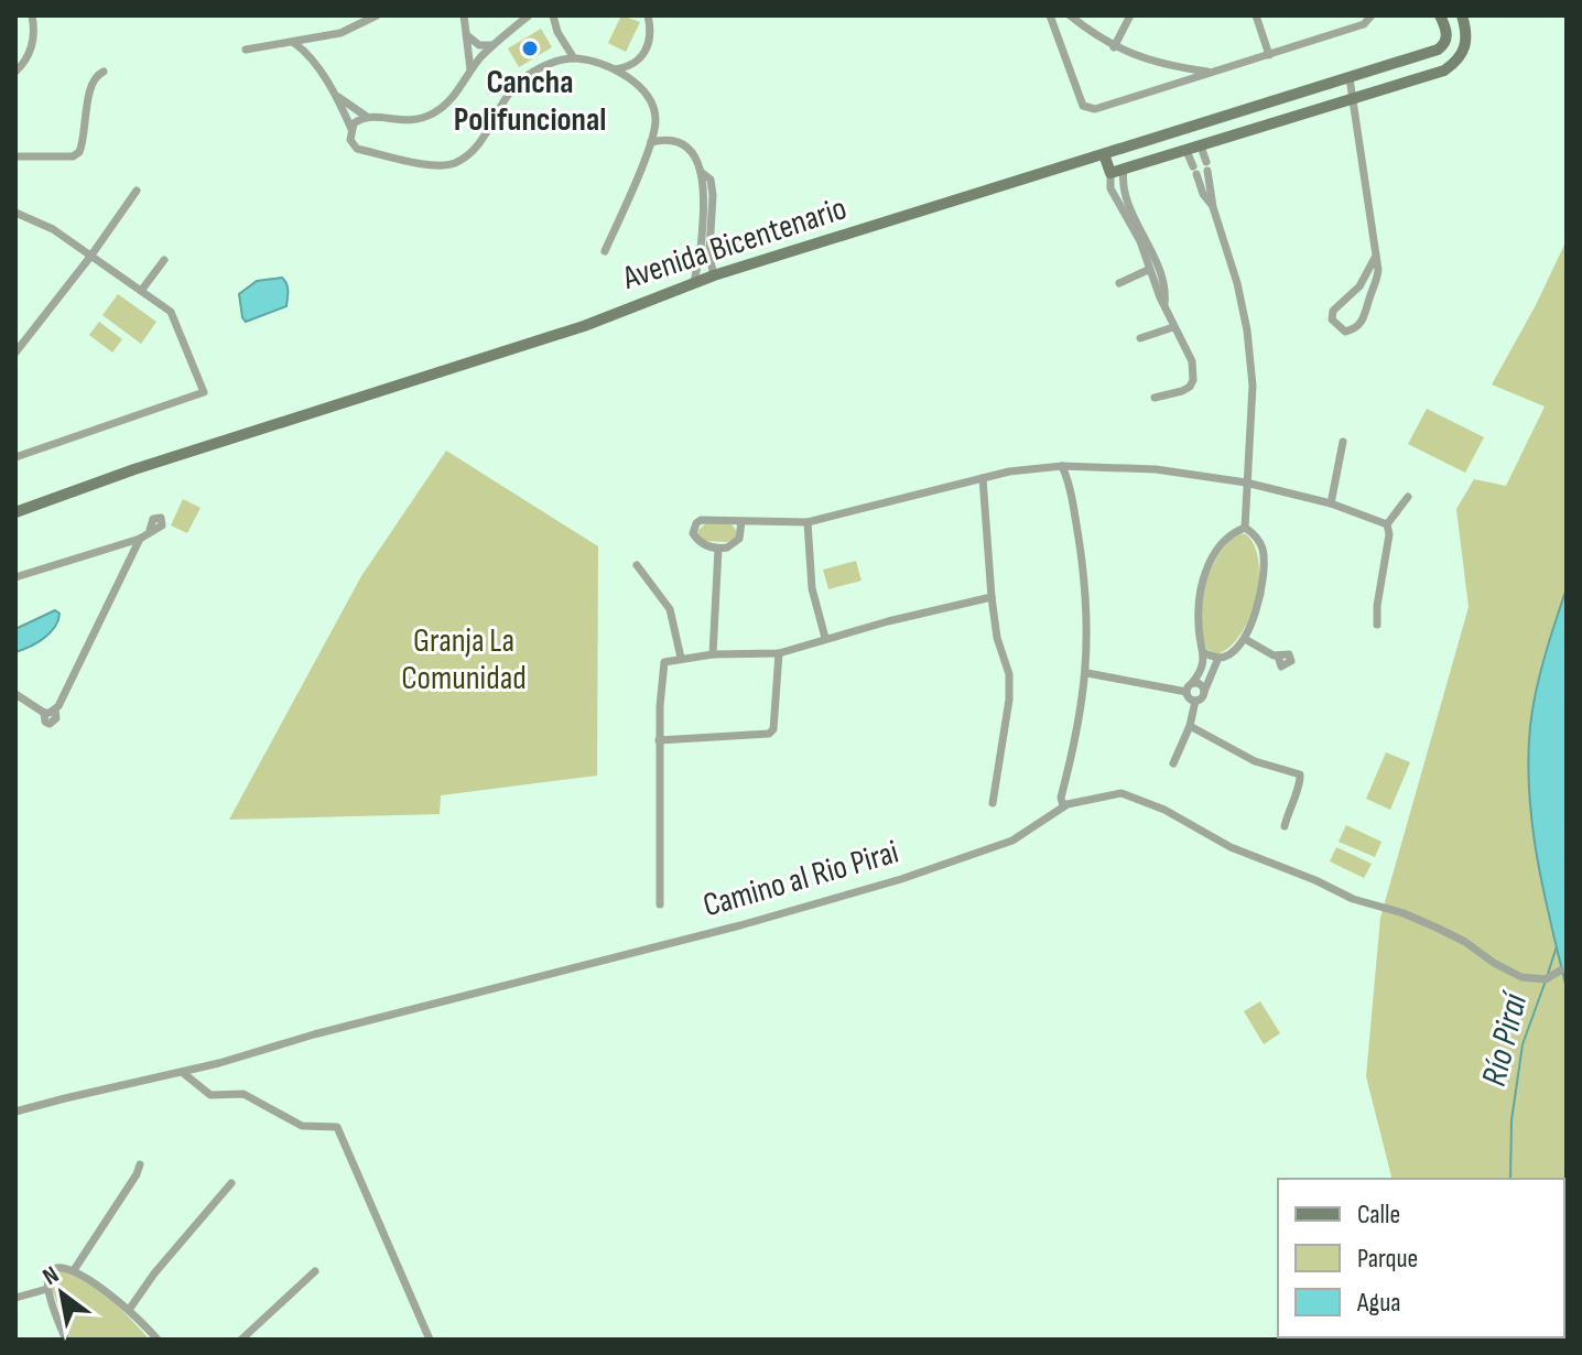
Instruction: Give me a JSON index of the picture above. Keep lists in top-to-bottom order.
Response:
{
  "streets": {
    "street": ["Avenida Bicentenario", "Camino al Rio Pirai"]
  },
  "water": ["Río Piraí"],
  "parks": ["Granja La Comunidad"],
  "places": ["Cancha Polifuncional"],
  "legend": ["Calle", "Parque", "Agua"],
  "north": "top left"
}
